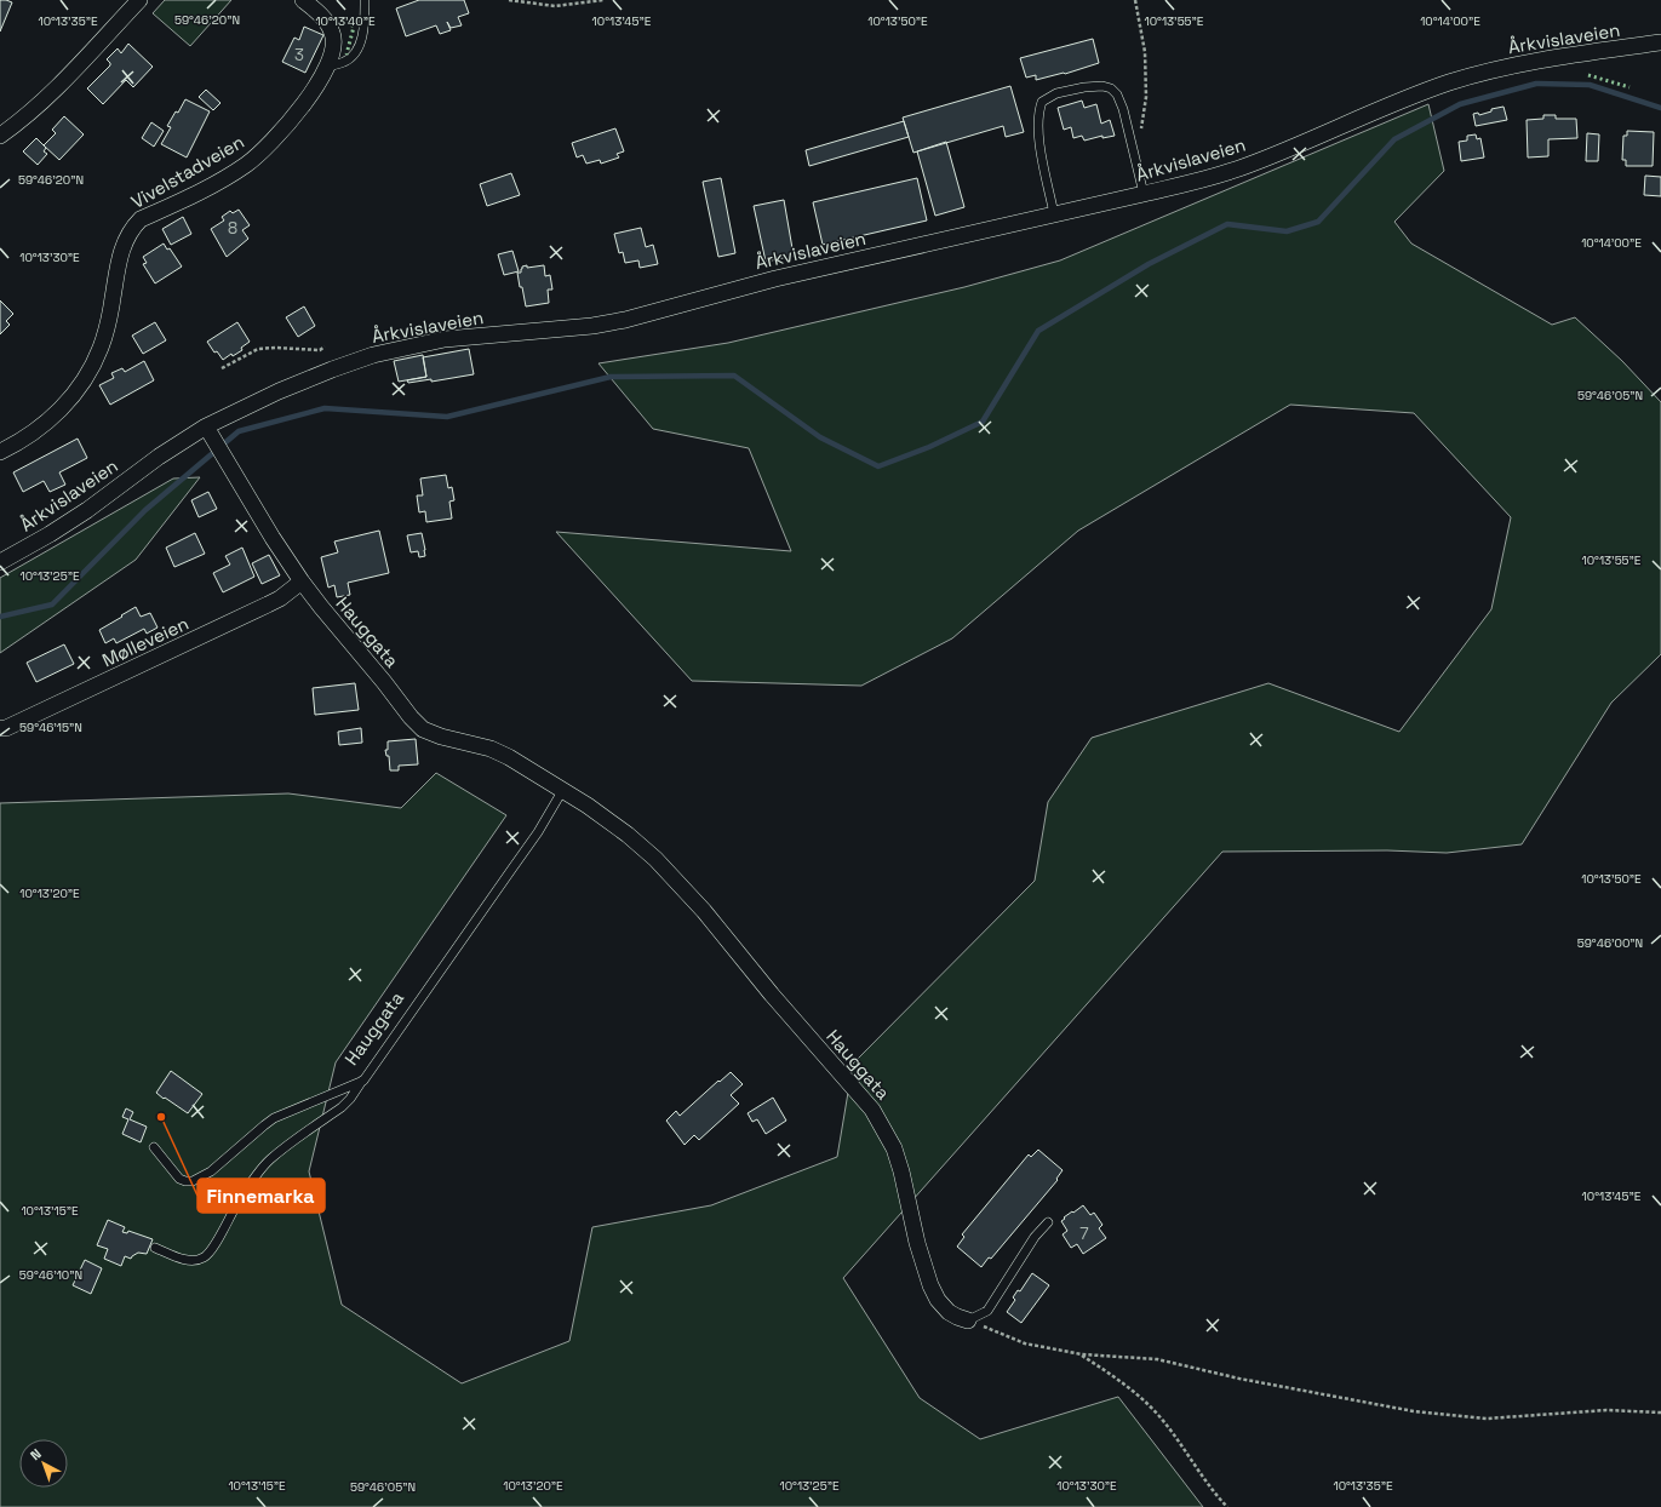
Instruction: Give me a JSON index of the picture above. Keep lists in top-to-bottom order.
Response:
{
  "streets": {
    "street": [
      "Årkvislaveien",
      "Vivelstadveien",
      "Hauggata",
      "Mølleveien"
    ]
  },
  "crossings": [
    ["Årkvislaveien", "Hauggata"],
    ["Hauggata", "Mølleveien"]
  ],
  "places": ["Finnemarka"],
  "house_numbers": ["3", "8", "7"],
  "north": "top left",
  "coordinates": [
    "59°46'20\"N",
    "10°13'55\"E",
    "10°13'35\"E",
    "10°13'40\"E",
    "10°13'45\"E",
    "10°13'50\"E",
    "10°14'00\"E",
    "10°13'30\"E",
    "59°46'05\"N",
    "10°13'25\"E",
    "59°46'15\"N",
    "10°13'20\"E",
    "59°46'00\"N",
    "10°13'15\"E",
    "59°46'10\"N"
  ]
}
